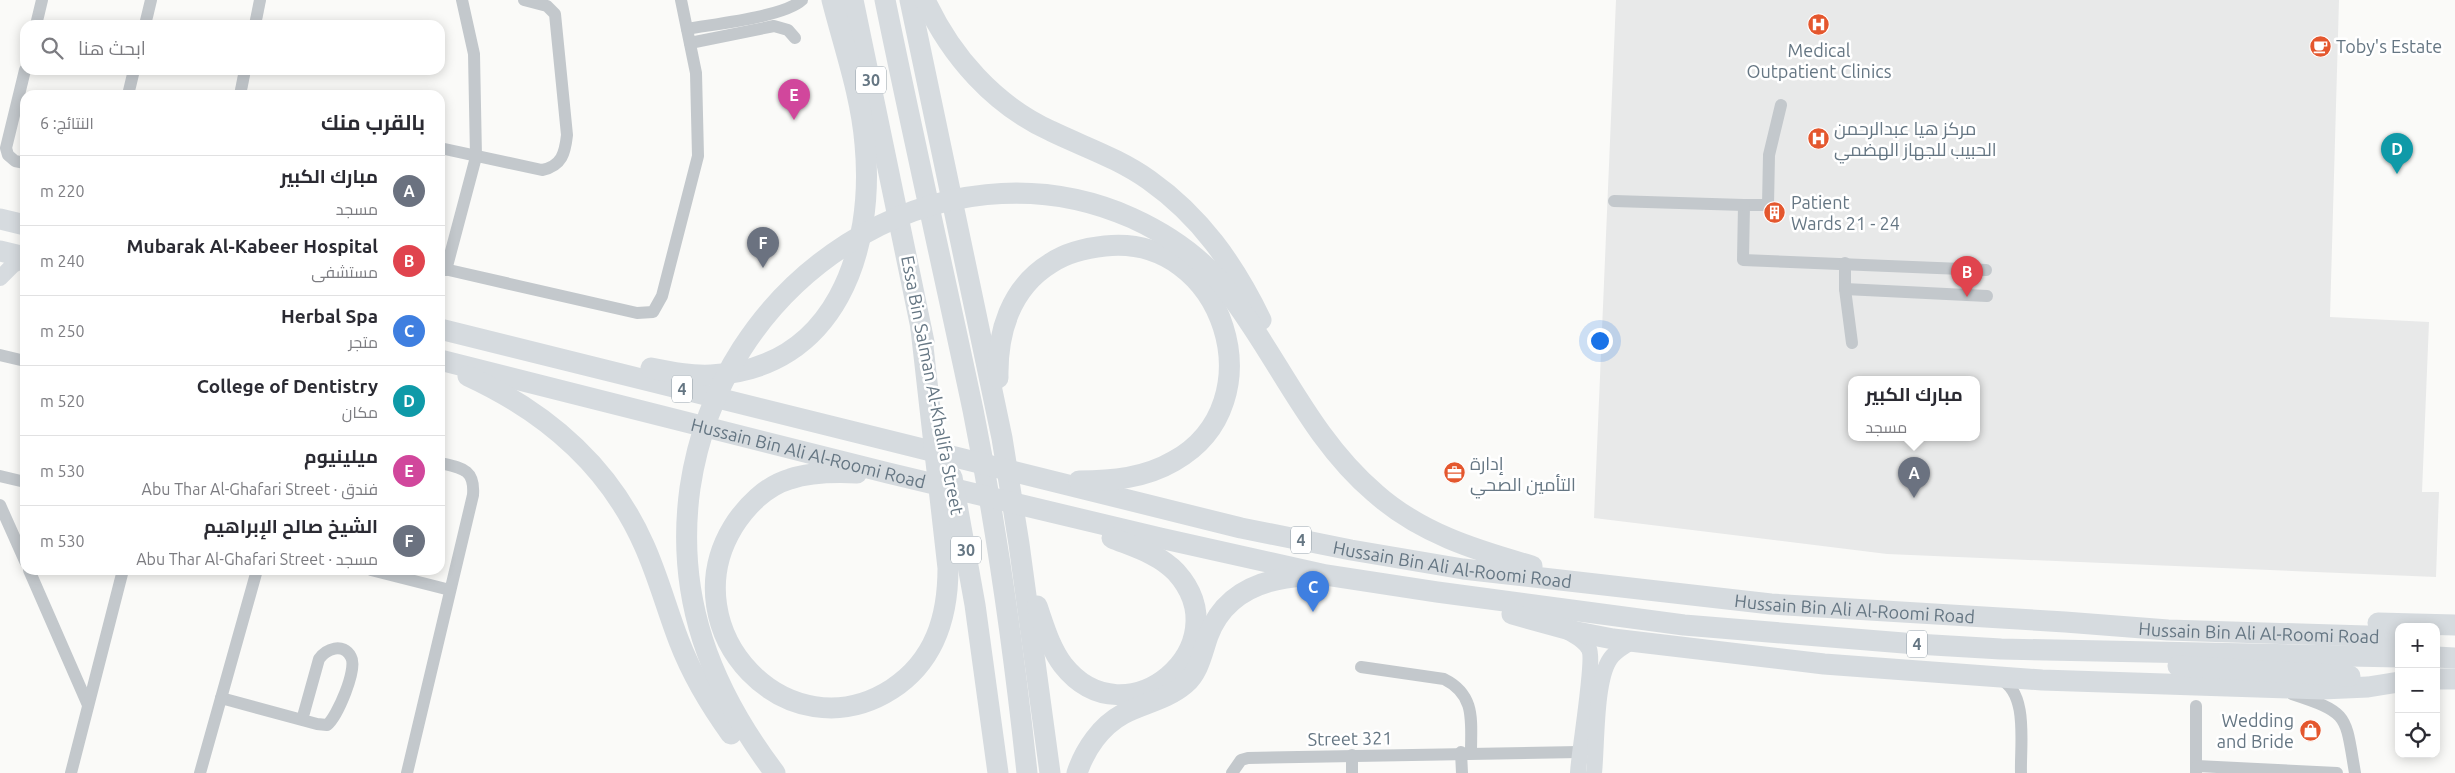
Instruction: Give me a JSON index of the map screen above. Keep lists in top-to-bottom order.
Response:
{
  "streets": {
    "highway": [
      "30",
      "Essa Bin Salman Al-Khalifa Street",
      "4",
      "Hussain Bin Ali Al-Roomi Road"
    ],
    "street": ["Street 321"]
  },
  "places": {
    "hospital": ["Medical Outpatient Clinics", "مركز هيا عبدالرحمن الحبيب للجهاز الهضمي"],
    "cafe": ["Toby's Estate"],
    "building": ["Patient Wards 21 - 24"],
    "office": ["إدارة التأمين الصحي"],
    "shop": ["Wedding and Bride"]
  },
  "page": {
    "search": "ابحث هنا",
    "pins": [
      "E",
      "D",
      "F",
      "B",
      "A",
      "C"
    ],
    "heading": ["بالقرب منك", "النتائج: 6"],
    "list": [
      {
        "mark": "A",
        "name": "مبارك الكبير",
        "note": "مسجد",
        "value": "220 m"
      },
      {
        "mark": "B",
        "name": "Mubarak Al-Kabeer Hospital",
        "note": "مستشفى",
        "value": "240 m"
      },
      {
        "mark": "C",
        "name": "Herbal Spa",
        "note": "متجر",
        "value": "250 m"
      },
      {
        "mark": "D",
        "name": "College of Dentistry",
        "note": "مكان",
        "value": "520 m"
      },
      {
        "mark": "E",
        "name": "ميلينيوم",
        "note": "فندق · Abu Thar Al-Ghafari Street",
        "value": "530 m"
      },
      {
        "mark": "F",
        "name": "الشيخ صالح الإبراهيم",
        "note": "مسجد · Abu Thar Al-Ghafari Street",
        "value": "530 m"
      }
    ],
    "popup": ["مبارك الكبير", "مسجد"],
    "map_buttons": ["+", "−"]
  }
}
